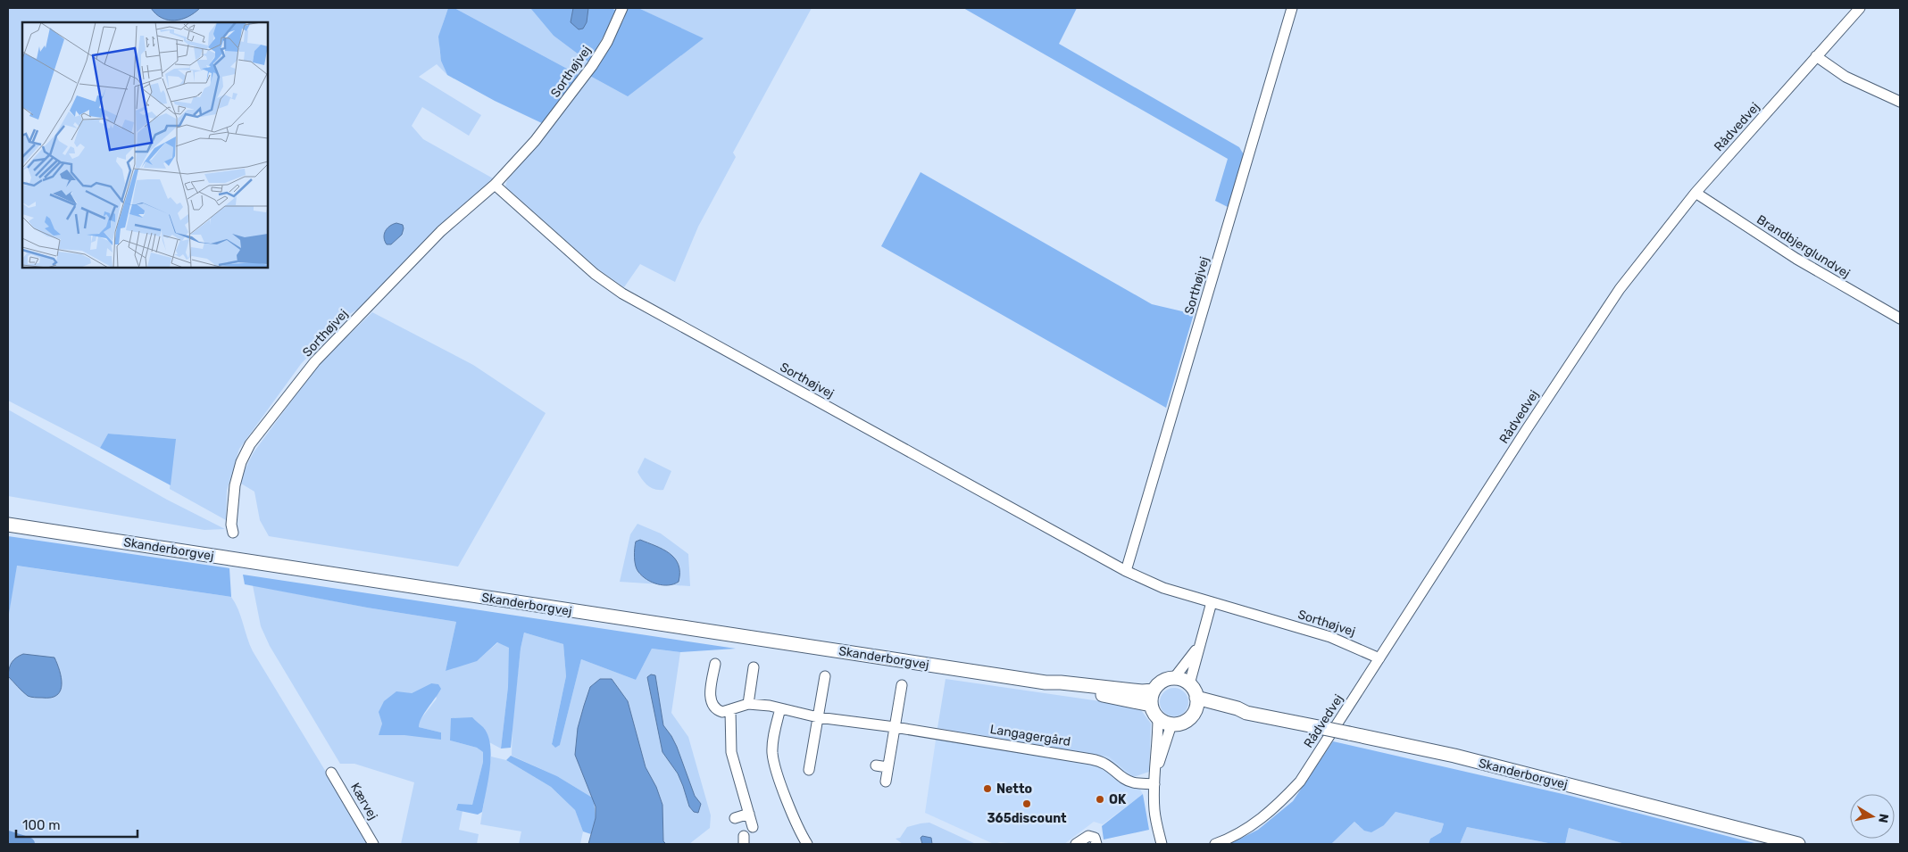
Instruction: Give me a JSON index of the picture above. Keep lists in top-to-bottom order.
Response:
{
  "streets": {
    "main road": ["Skanderborgvej"],
    "street": [
      "Sorthøjvej",
      "Rådvedvej",
      "Brandbjerglundvej",
      "Langagergård",
      "Kærvej"
    ]
  },
  "crossings": [
    ["Sorthøjvej", "Rådvedvej"],
    ["Rådvedvej", "Brandbjerglundvej"]
  ],
  "places": ["Netto", "OK", "365discount"],
  "scale_bar": "100 m",
  "north": "right"
}
